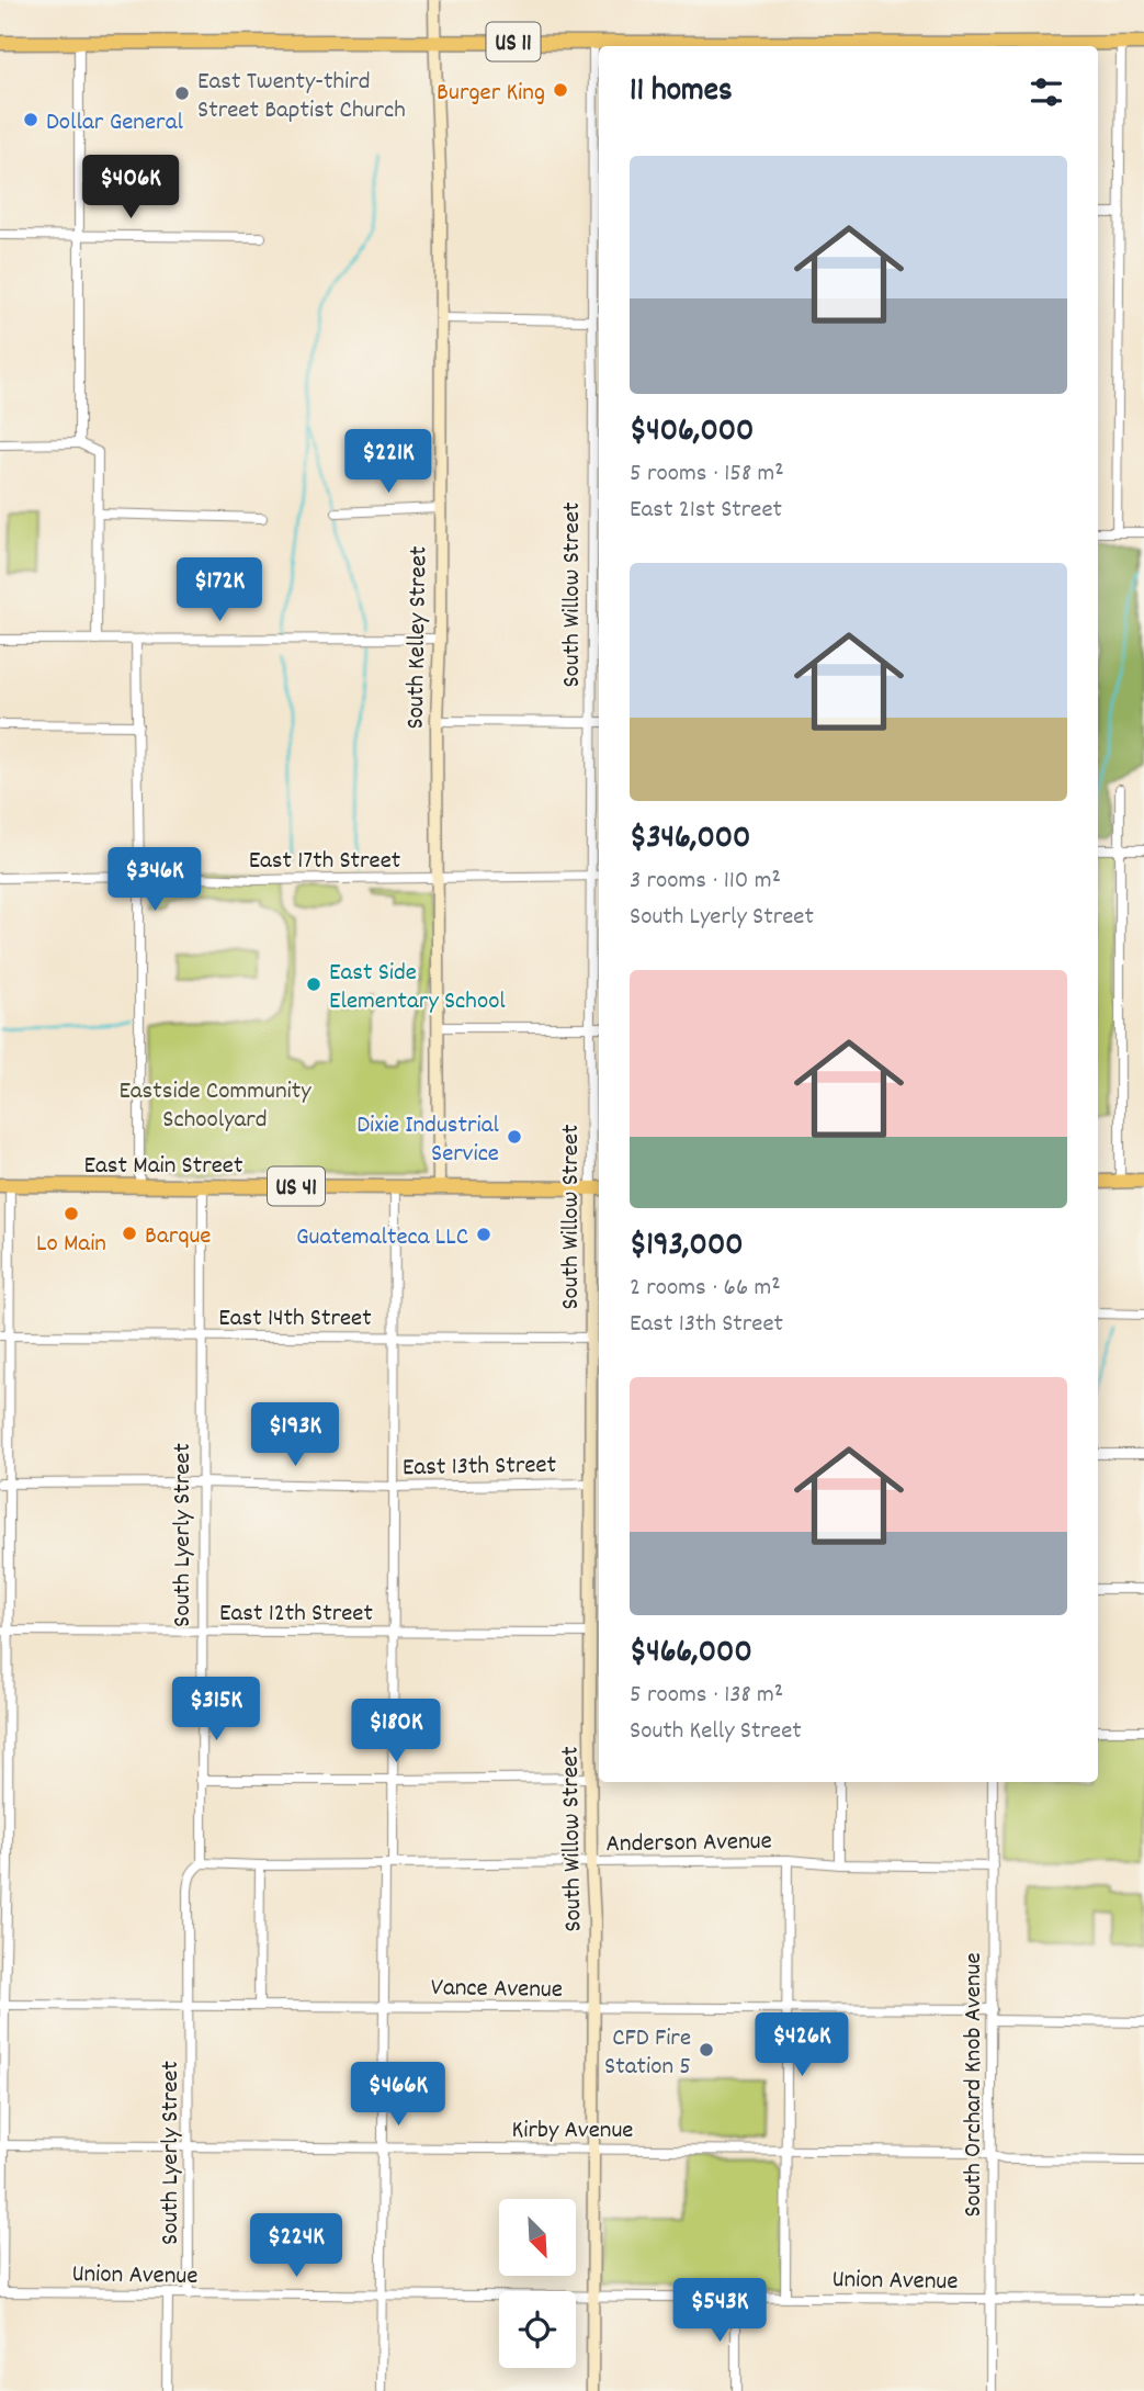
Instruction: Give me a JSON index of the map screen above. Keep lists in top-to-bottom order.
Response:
{
  "streets": {
    "main road": [
      "US 11",
      "South Willow Street",
      "South Kelley Street",
      "East Main Street",
      "US 41"
    ],
    "street": [
      "East 17th Street",
      "East 14th Street",
      "East 13th Street",
      "South Lyerly Street",
      "East 12th Street",
      "Anderson Avenue",
      "Vance Avenue",
      "South Orchard Knob Avenue",
      "Kirby Avenue",
      "Union Avenue"
    ]
  },
  "crossings": [
    ["US 11", "South Willow Street"],
    ["US 11", "South Kelley Street"],
    ["South Willow Street", "East 17th Street"],
    ["South Willow Street", "East Main Street"],
    ["South Willow Street", "East 14th Street"],
    ["South Willow Street", "East 13th Street"],
    ["South Willow Street", "East 12th Street"],
    ["South Willow Street", "Anderson Avenue"],
    ["South Willow Street", "Vance Avenue"],
    ["South Willow Street", "Kirby Avenue"],
    ["South Willow Street", "Union Avenue"],
    ["South Kelley Street", "East 17th Street"],
    ["South Kelley Street", "East Main Street"],
    ["East Main Street", "South Lyerly Street"],
    ["East 14th Street", "South Lyerly Street"],
    ["East 13th Street", "South Lyerly Street"],
    ["South Lyerly Street", "East 12th Street"],
    ["South Lyerly Street", "Anderson Avenue"],
    ["South Lyerly Street", "Vance Avenue"],
    ["South Lyerly Street", "Kirby Avenue"],
    ["South Lyerly Street", "Union Avenue"],
    ["Anderson Avenue", "South Orchard Knob Avenue"],
    ["Vance Avenue", "South Orchard Knob Avenue"],
    ["South Orchard Knob Avenue", "Kirby Avenue"],
    ["South Orchard Knob Avenue", "Union Avenue"]
  ],
  "parks": ["Eastside Community Schoolyard"],
  "places": [
    "Burger King",
    "East Twenty-third Street Baptist Church",
    "Dollar General",
    "East Side Elementary School",
    "Dixie Industrial Service",
    "Lo Main",
    "Barque",
    "Guatemalteca LLC",
    "CFD Fire Station 5"
  ],
  "north": "bottom right",
  "page": {
    "heading": "11 homes",
    "list": [
      {
        "name": "$406,000",
        "note": "5 rooms · 158 m² · East 21st Street"
      },
      {
        "name": "$346,000",
        "note": "3 rooms · 110 m² · South Lyerly Street"
      },
      {
        "name": "$193,000",
        "note": "2 rooms · 66 m² · East 13th Street"
      },
      {
        "name": "$466,000",
        "note": "5 rooms · 138 m² · South Kelly Street"
      }
    ],
    "price": [
      "$406K",
      "$221K",
      "$172K",
      "$346K",
      "$193K",
      "$315K",
      "$180K",
      "$426K",
      "$466K",
      "$224K",
      "$543K"
    ]
  }
}
